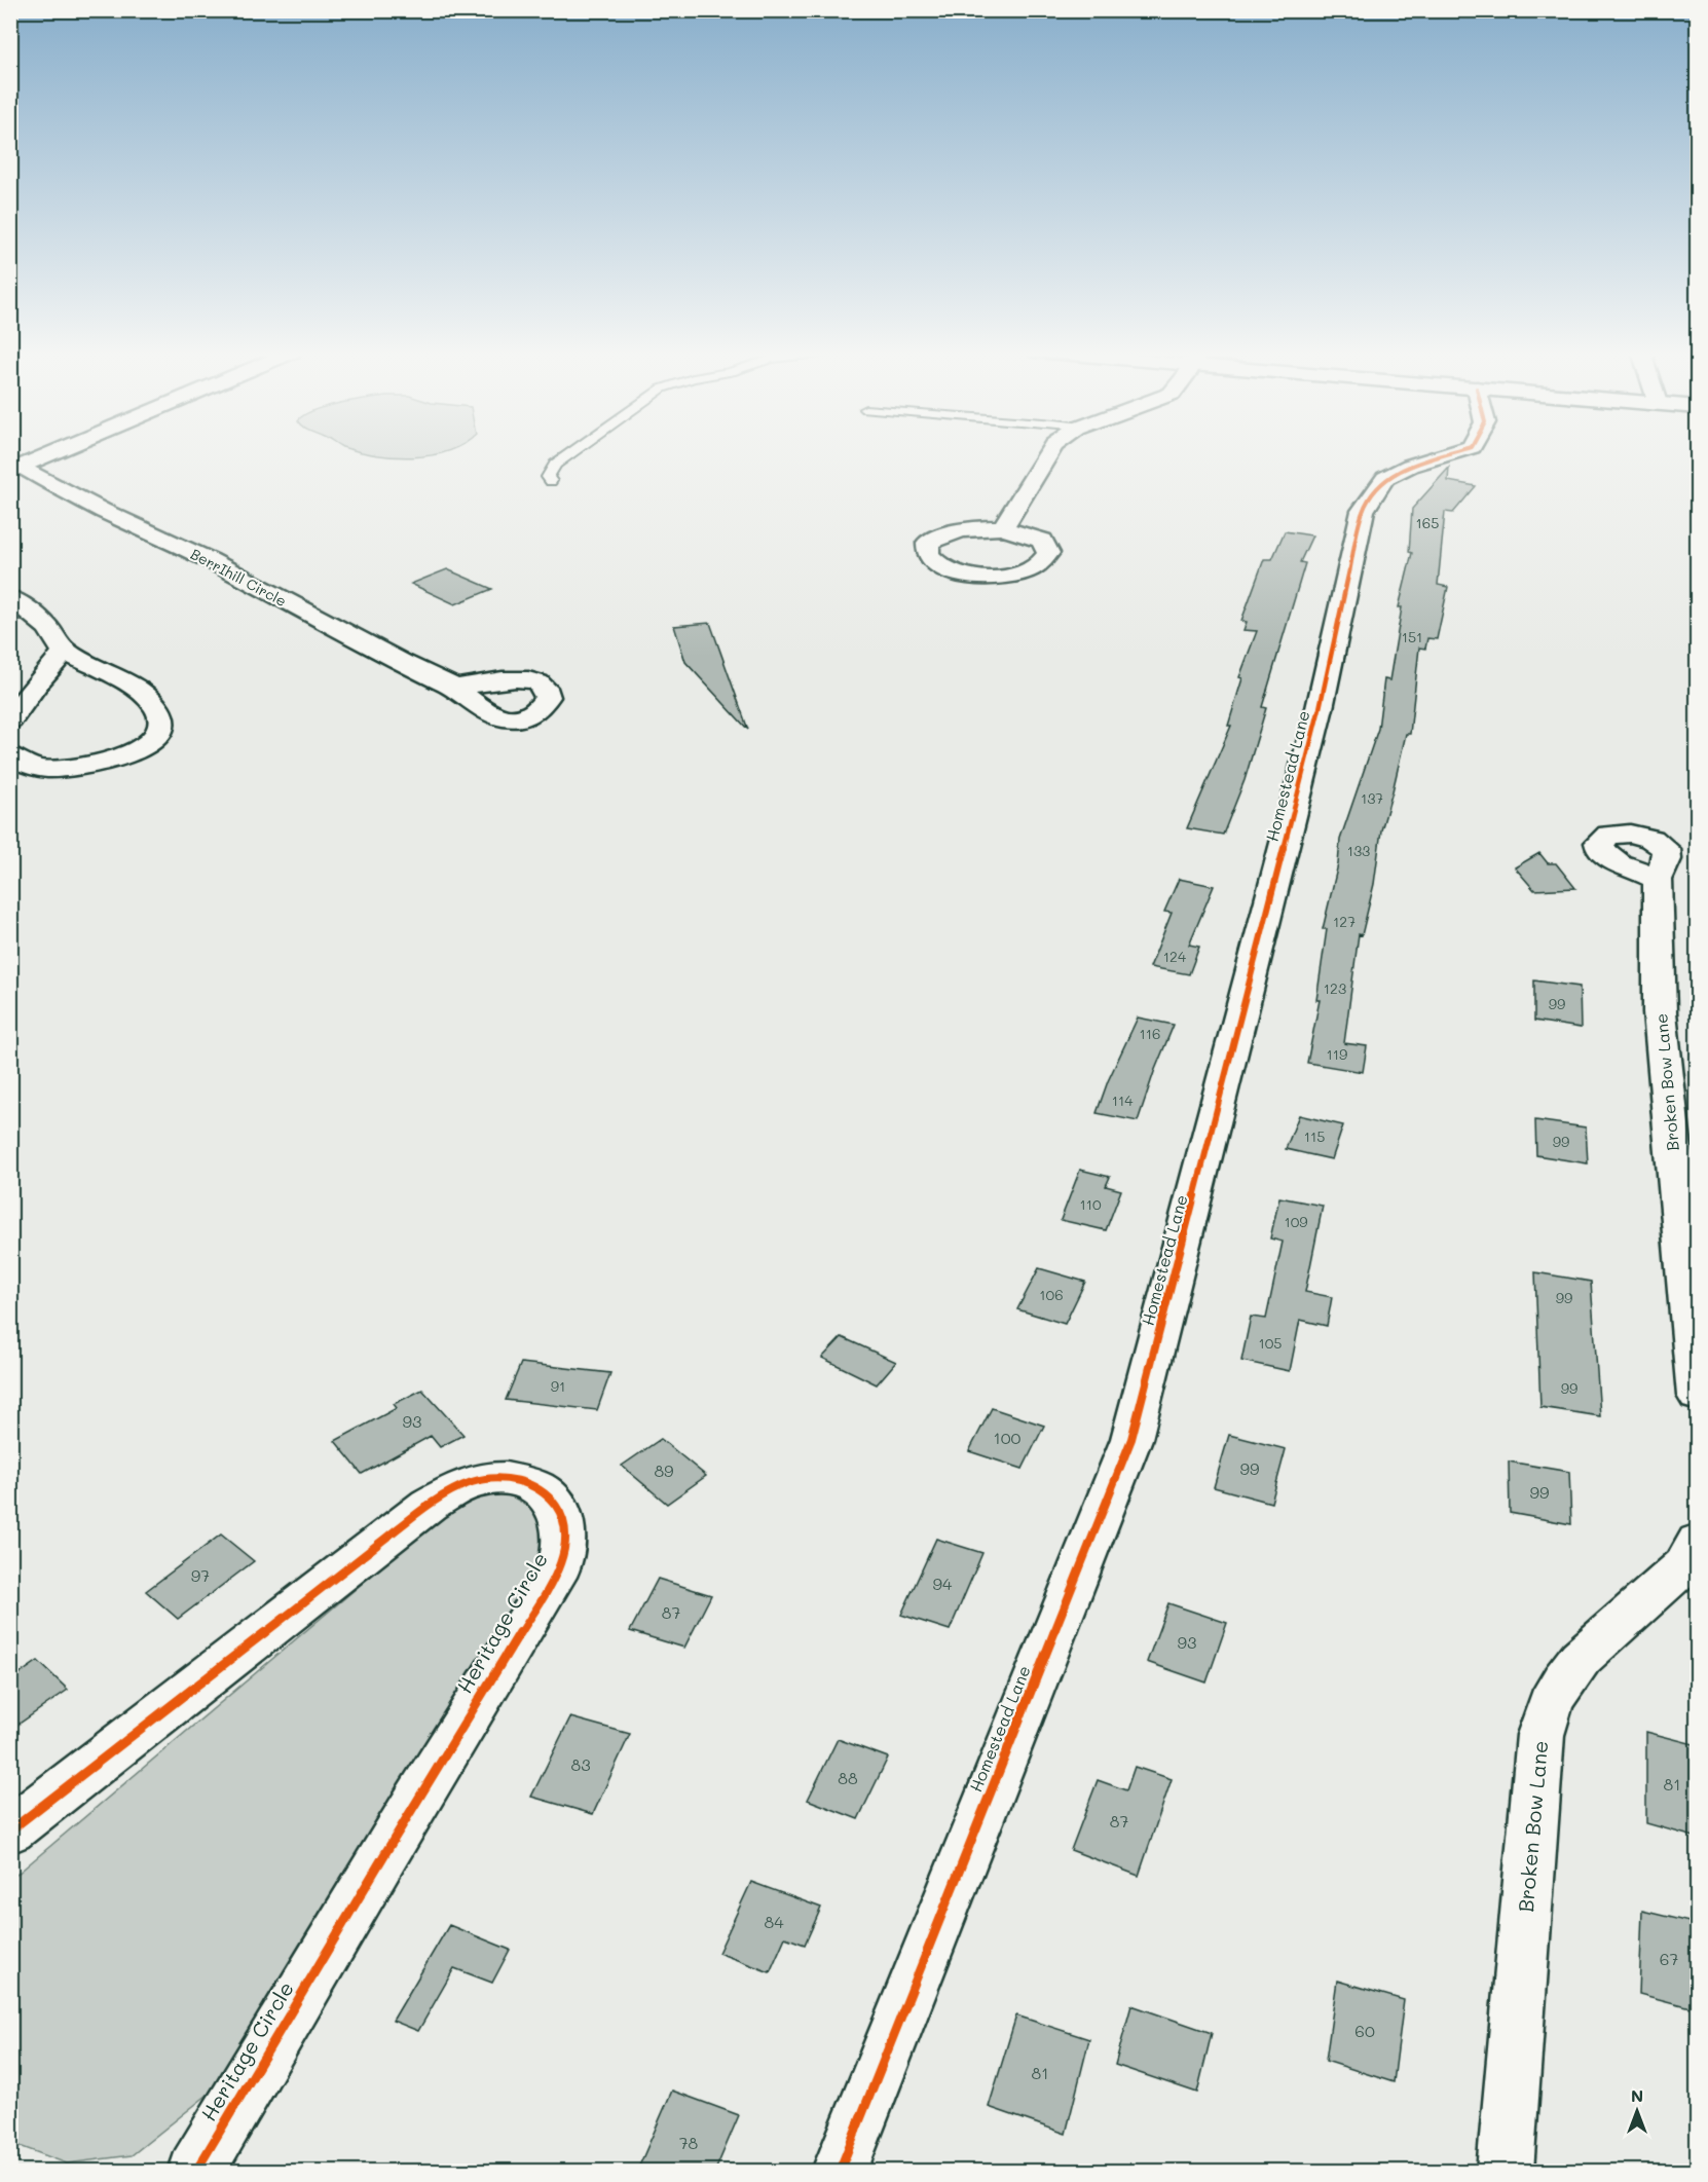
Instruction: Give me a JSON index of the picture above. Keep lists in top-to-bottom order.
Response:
{
  "streets": {
    "street": [
      "BerrIhill Circle",
      "Homestead Lane",
      "Broken Bow Lane",
      "Heritage Circle"
    ]
  },
  "house_numbers": [
    "165",
    "151",
    "137",
    "133",
    "127",
    "124",
    "123",
    "99",
    "116",
    "119",
    "114",
    "115",
    "99",
    "110",
    "109",
    "106",
    "99",
    "105",
    "91",
    "99",
    "93",
    "100",
    "99",
    "89",
    "99",
    "97",
    "94",
    "87",
    "93",
    "83",
    "88",
    "81",
    "87",
    "84",
    "67",
    "60",
    "81",
    "78"
  ],
  "north": "top"
}
